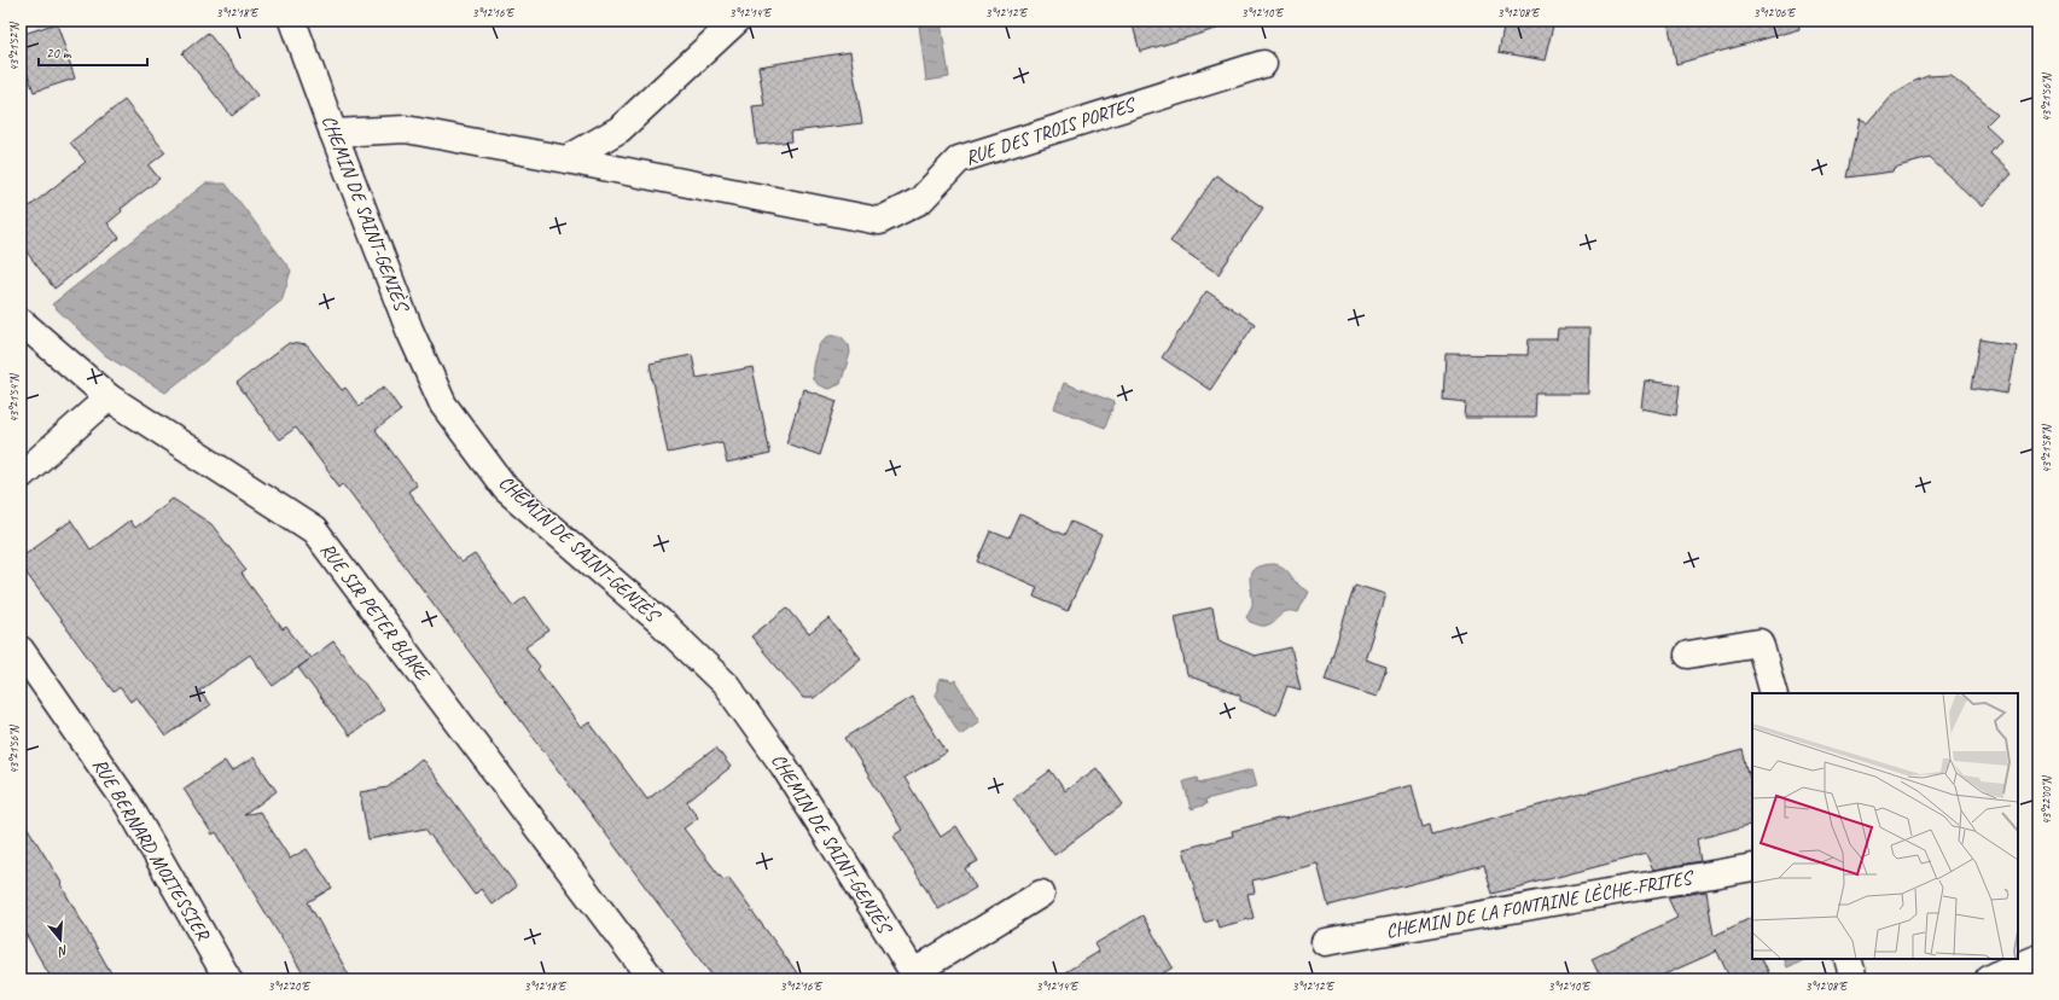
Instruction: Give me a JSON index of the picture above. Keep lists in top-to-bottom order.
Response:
{
  "streets": {
    "street": [
      "RUE DES TROIS PORTES",
      "CHEMIN DE SAINT-GENIÈS",
      "RUE SIR PETER BLAKE",
      "RUE BERNARD MOITESSIER",
      "CHEMIN DE LA FONTAINE LÈCHE-FRITES"
    ]
  },
  "crossings": [
    ["RUE DES TROIS PORTES", "CHEMIN DE SAINT-GENIÈS"]
  ],
  "scale_bar": "20 m",
  "north": "bottom",
  "coordinates": [
    "3°12'18\"E",
    "3°12'16\"E",
    "3°12'14\"E",
    "3°12'12\"E",
    "3°12'10\"E",
    "3°12'08\"E",
    "3°12'06\"E",
    "43°21'52\"N",
    "43°21'56\"N",
    "43°21'54\"N",
    "43°21'58\"N",
    "43°22'00\"N",
    "3°12'20\"E"
  ]
}
